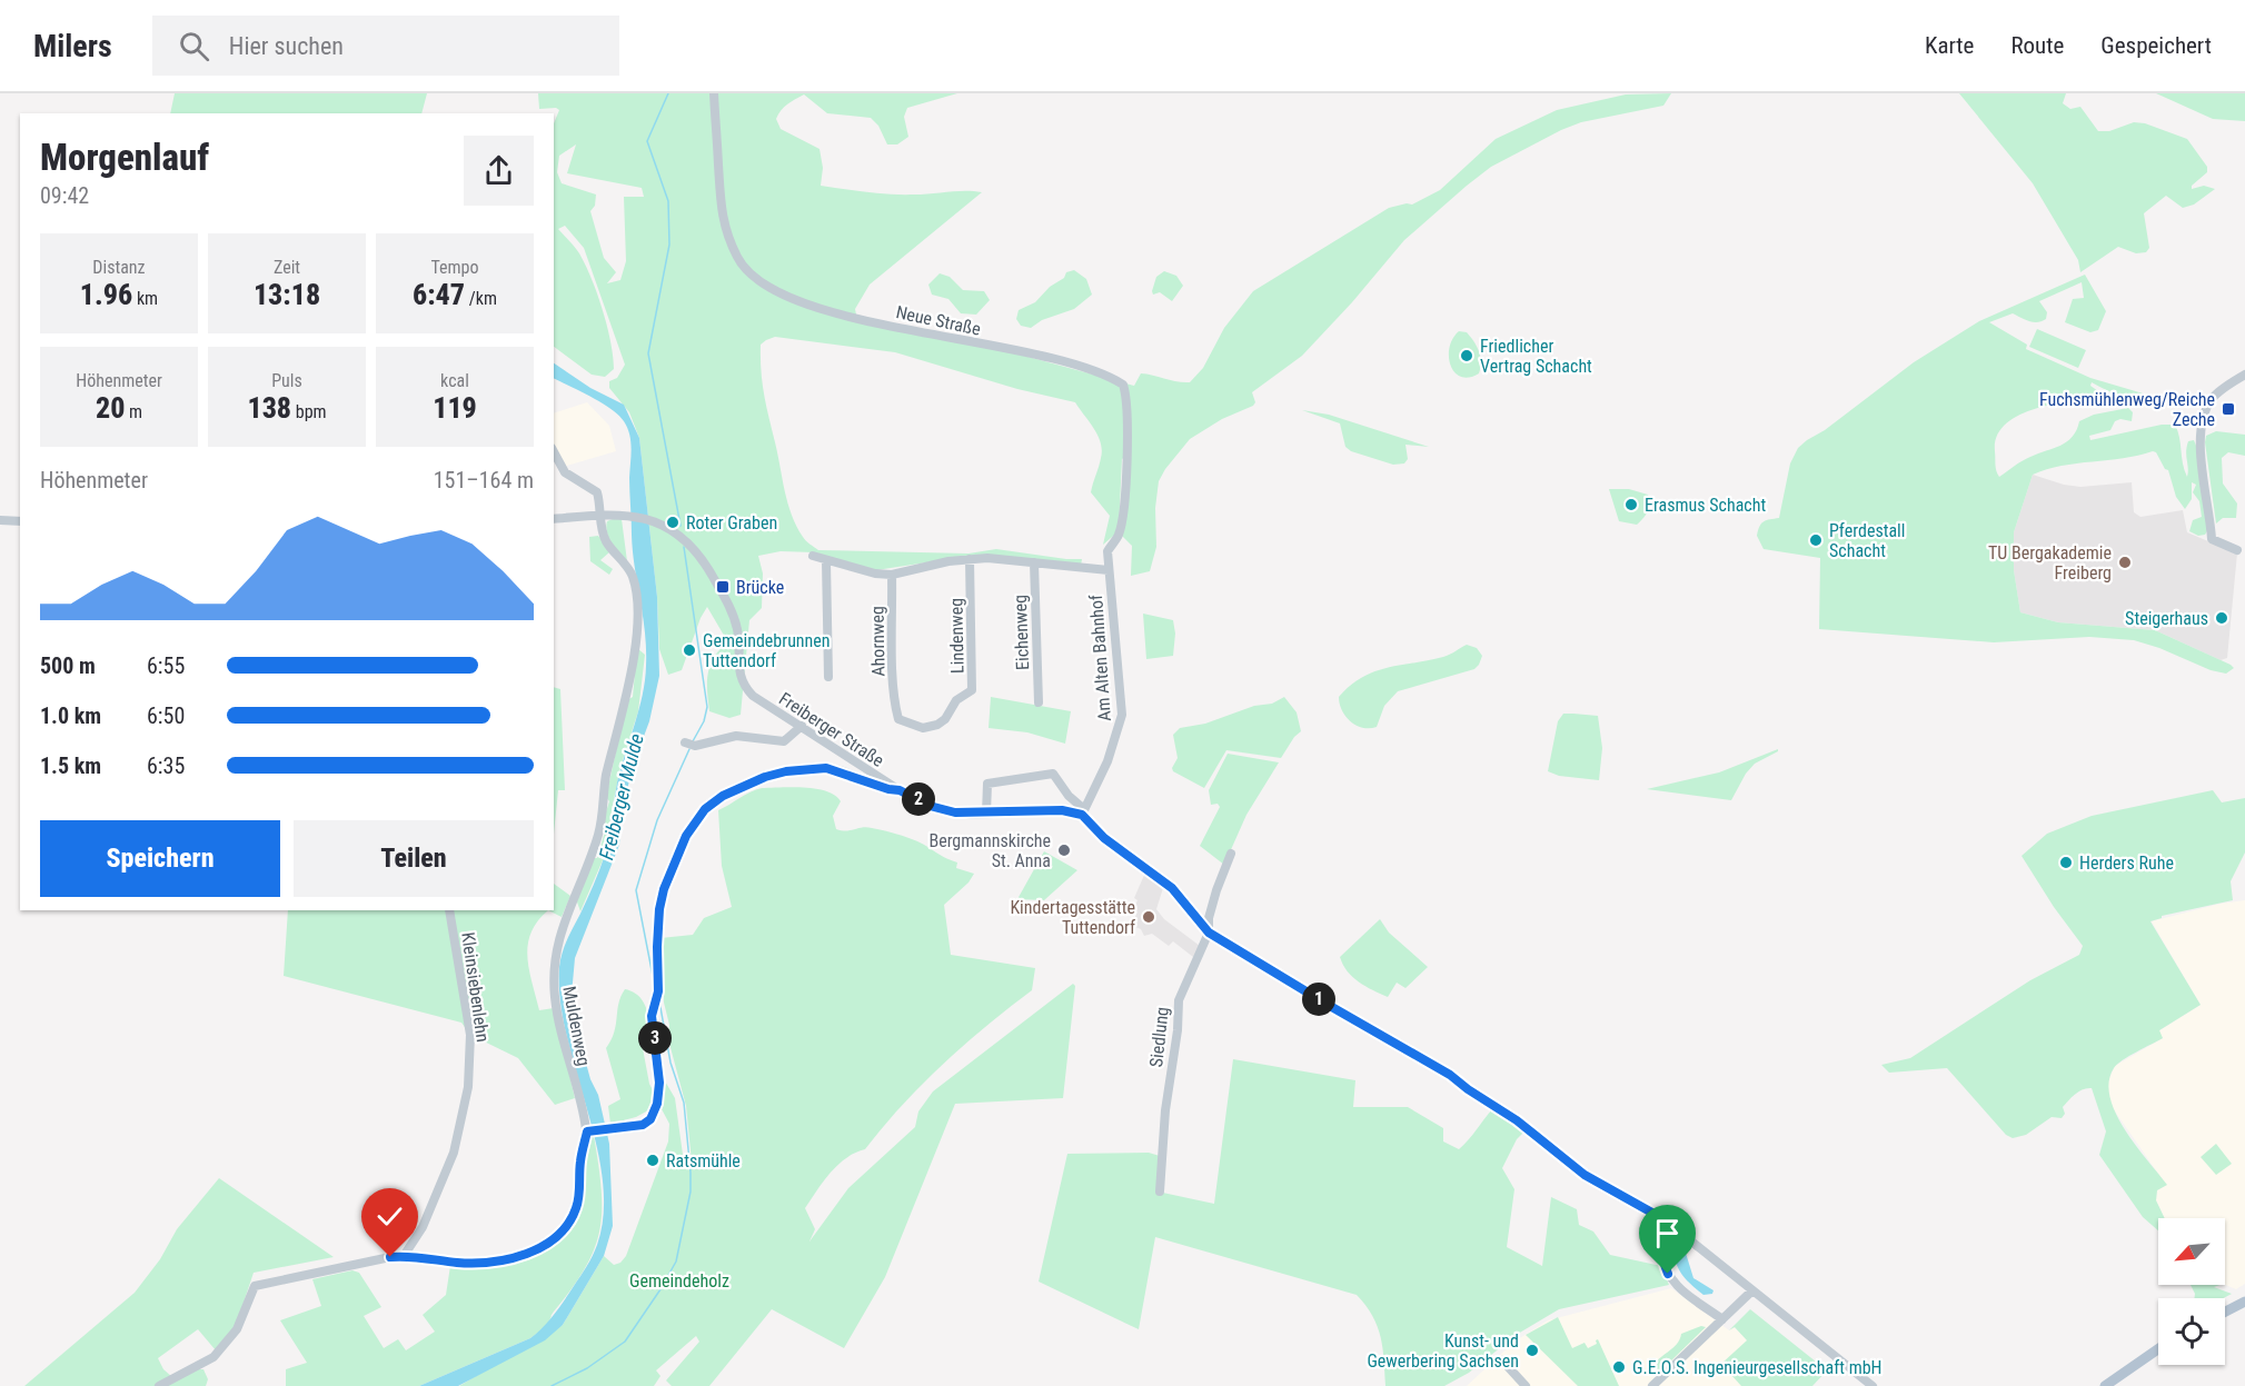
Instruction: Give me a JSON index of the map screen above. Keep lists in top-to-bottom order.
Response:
{
  "streets": {
    "street": [
      "Neue Straße",
      "Eichenweg",
      "Lindenweg",
      "Ahornweg",
      "Am Alten Bahnhof",
      "Freiberger Straße",
      "Kleinsiebenlehn",
      "Muldenweg",
      "Siedlung"
    ]
  },
  "crossings": [
    ["Neue Straße", "Am Alten Bahnhof"],
    ["Lindenweg", "Ahornweg"],
    ["Am Alten Bahnhof", "Freiberger Straße"],
    ["Freiberger Straße", "Muldenweg"],
    ["Kleinsiebenlehn", "Muldenweg"]
  ],
  "water": ["Freiberger Mulde"],
  "parks": ["Gemeindeholz"],
  "places": {
    "other": [
      "Friedlicher Vertrag Schacht",
      "Erasmus Schacht",
      "Roter Graben",
      "Pferdestall Schacht",
      "TU Bergakademie Freiberg",
      "Steigerhaus",
      "Gemeindebrunnen Tuttendorf",
      "Bergmannskirche St. Anna",
      "Herders Ruhe",
      "Kindertagesstätte Tuttendorf",
      "Ratsmühle",
      "Kunst- und Gewerbering Sachsen",
      "G.E.O.S. Ingenieurgesellschaft mbH"
    ],
    "transit": ["Fuchsmühlenweg/Reiche Zeche", "Brücke"]
  },
  "north": "bottom left",
  "page": {
    "header": "Milers",
    "search": "Hier suchen",
    "nav": ["Karte", "Route", "Gespeichert"],
    "heading": ["Morgenlauf", "09:42"],
    "stats": [
      ["Distanz", "1.96 km"],
      ["Zeit", "13:18"],
      ["Tempo", "6:47 /km"],
      ["Höhenmeter", "20 m"],
      ["Puls", "138 bpm"],
      ["kcal", "119"]
    ],
    "chart": ["Höhenmeter", "151–164 m"],
    "list": [
      {
        "name": "500 m",
        "note": "6:55"
      },
      {
        "name": "1.0 km",
        "note": "6:50"
      },
      {
        "name": "1.5 km",
        "note": "6:35"
      }
    ],
    "pins": ["2", "1", "3"],
    "buttons": ["Speichern", "Teilen"]
  }
}
